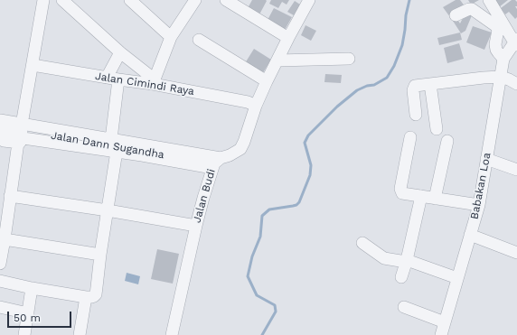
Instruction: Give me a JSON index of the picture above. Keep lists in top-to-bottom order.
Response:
{
  "streets": {
    "street": [
      "Jalan Cimindi Raya",
      "Jalan Dann Sugandha",
      "Babakan Loa",
      "Jalan Budi"
    ]
  },
  "crossings": [
    ["Jalan Cimindi Raya", "Jalan Budi"],
    ["Jalan Dann Sugandha", "Jalan Budi"]
  ],
  "scale_bar": "50 m"
}
